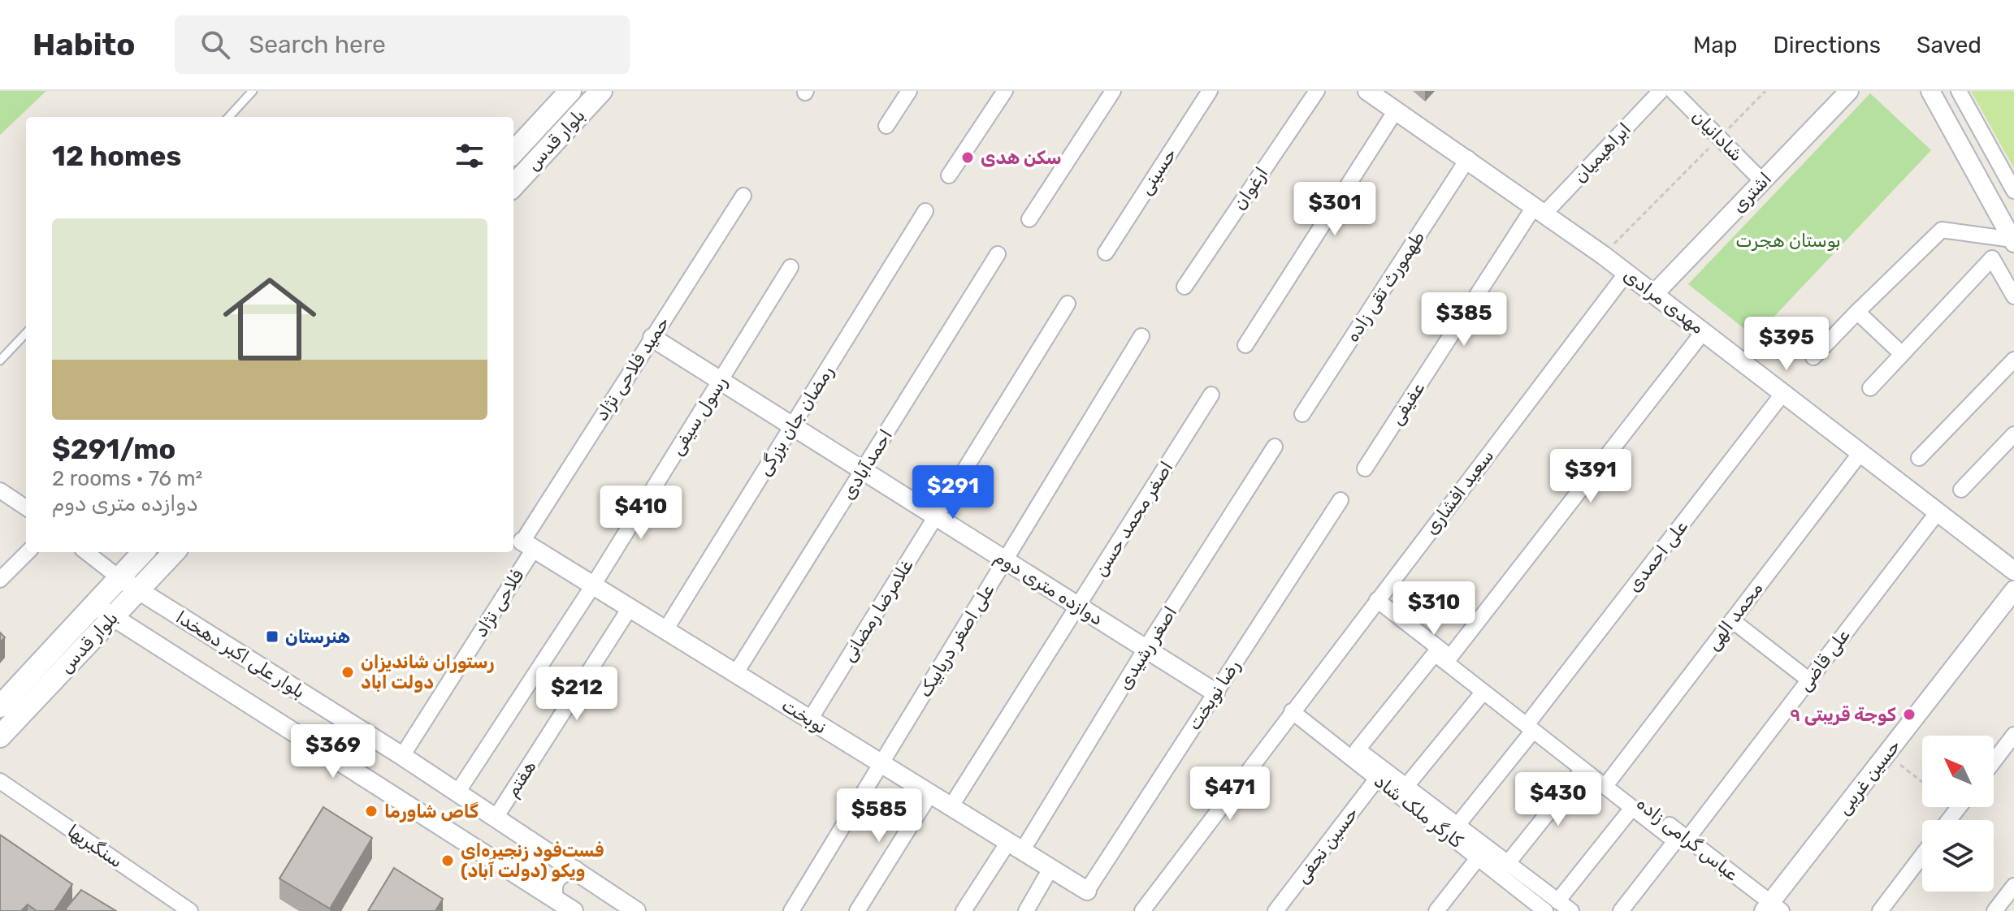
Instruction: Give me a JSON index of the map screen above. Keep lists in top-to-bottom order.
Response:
{
  "streets": {
    "main road": ["بلوار قدس"],
    "street": [
      "شادانیان",
      "ابراهیمیان",
      "حسینی",
      "ارغوان",
      "اشتری",
      "طهمورث تقی زاده",
      "مهدی مرادی",
      "حمید فلاحی نژاد",
      "عفیفی",
      "رسول سیفی",
      "رمضان جان بزرگی",
      "احمدآبادی",
      "سعید افشاری",
      "اصغر محمد حسن",
      "علی احمدی",
      "دوازده متری دوم",
      "فلاحی نژاد",
      "غلامرضا رمضانی",
      "محمد الهی",
      "علی اصغر دریابیک",
      "اصغر رشیدی",
      "بلوار علی اکبر دهخدا",
      "علی قاضی",
      "رضا نوبخت",
      "نوبخت",
      "حسین غریبی",
      "هفتم",
      "کارگر ملک شاد",
      "عباس گرامی زاده",
      "حسین نجفی",
      "سنگبریها"
    ]
  },
  "crossings": [
    ["شادانیان", "اشتری"],
    ["بلوار قدس", "بلوار علی اکبر دهخدا"],
    ["ابراهیمیان", "مهدی مرادی"],
    ["ابراهیمیان", "عفیفی"],
    ["اشتری", "مهدی مرادی"],
    ["طهمورث تقی زاده", "مهدی مرادی"],
    ["مهدی مرادی", "عفیفی"],
    ["مهدی مرادی", "سعید افشاری"],
    ["مهدی مرادی", "علی احمدی"],
    ["مهدی مرادی", "محمد الهی"],
    ["مهدی مرادی", "علی قاضی"],
    ["حمید فلاحی نژاد", "دوازده متری دوم"],
    ["حمید فلاحی نژاد", "فلاحی نژاد"],
    ["حمید فلاحی نژاد", "نوبخت"],
    ["رسول سیفی", "دوازده متری دوم"],
    ["رسول سیفی", "بلوار علی اکبر دهخدا"],
    ["رسول سیفی", "نوبخت"],
    ["رمضان جان بزرگی", "دوازده متری دوم"],
    ["رمضان جان بزرگی", "نوبخت"],
    ["احمدآبادی", "دوازده متری دوم"],
    ["احمدآبادی", "نوبخت"],
    ["سعید افشاری", "کارگر ملک شاد"],
    ["سعید افشاری", "عباس گرامی زاده"],
    ["اصغر محمد حسن", "دوازده متری دوم"],
    ["اصغر محمد حسن", "نوبخت"],
    ["علی احمدی", "عباس گرامی زاده"],
    ["دوازده متری دوم", "غلامرضا رمضانی"],
    ["دوازده متری دوم", "علی اصغر دریابیک"],
    ["دوازده متری دوم", "اصغر رشیدی"],
    ["دوازده متری دوم", "رضا نوبخت"],
    ["فلاحی نژاد", "بلوار علی اکبر دهخدا"],
    ["فلاحی نژاد", "نوبخت"],
    ["غلامرضا رمضانی", "نوبخت"],
    ["محمد الهی", "عباس گرامی زاده"],
    ["علی اصغر دریابیک", "نوبخت"],
    ["اصغر رشیدی", "نوبخت"],
    ["بلوار علی اکبر دهخدا", "هفتم"],
    ["علی قاضی", "عباس گرامی زاده"],
    ["رضا نوبخت", "نوبخت"],
    ["نوبخت", "هفتم"],
    ["حسین غریبی", "عباس گرامی زاده"],
    ["کارگر ملک شاد", "حسین نجفی"]
  ],
  "parks": ["بوستان هجرت"],
  "places": {
    "other": [
      "سكن هدى",
      "رستوران شاندیزان دولت اباد",
      "۹ کوجة قریبتی",
      "گاص شاورما",
      "فست‌فود زنجیره‌ای ویکو (دولت آباد)"
    ],
    "transit": ["هنرستان"]
  },
  "north": "top left",
  "page": {
    "header": "Habito",
    "search": "Search here",
    "nav": ["Map", "Directions", "Saved"],
    "heading": "12 homes",
    "price": [
      "$301",
      "$385",
      "$395",
      "$391",
      "$291",
      "$410",
      "$310",
      "$212",
      "$369",
      "$471",
      "$430",
      "$585"
    ],
    "list": [
      {
        "name": "$291/mo",
        "note": "2 rooms · 76 m² · دوازده متری دوم"
      }
    ]
  }
}
